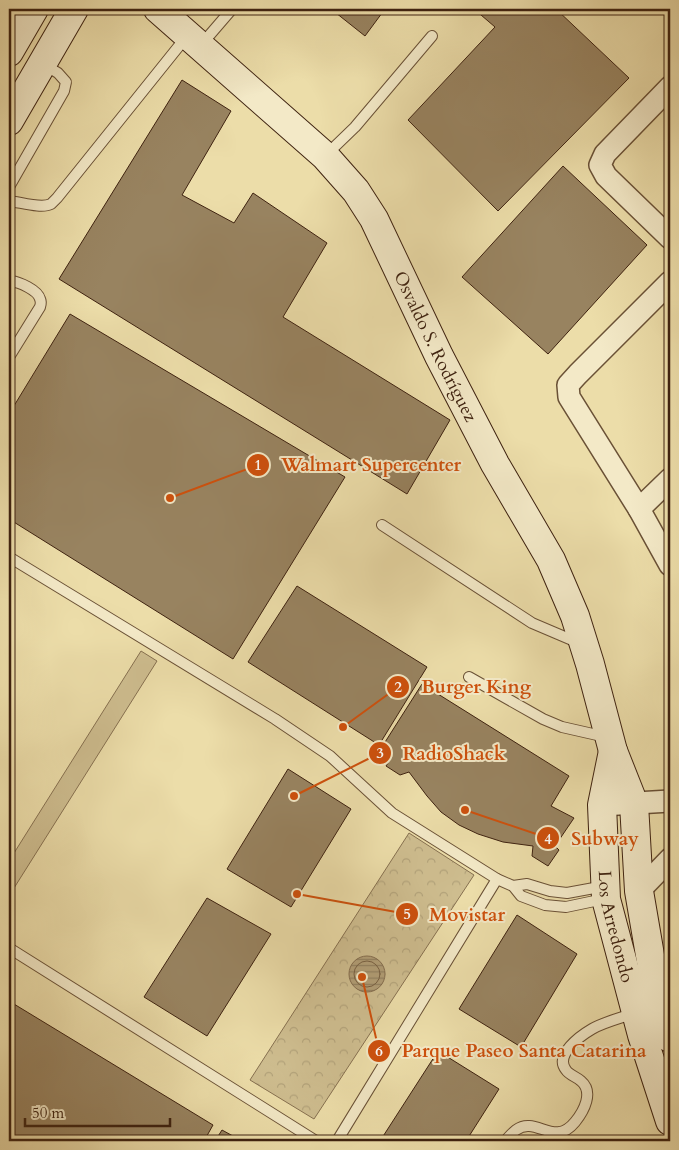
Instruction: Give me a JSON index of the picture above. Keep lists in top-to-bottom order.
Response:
{
  "streets": {
    "street": ["Osvaldo S. Rodríguez", "Los Arredondo"]
  },
  "crossings": [
    ["Osvaldo S. Rodríguez", "Los Arredondo"]
  ],
  "places": [
    "Walmart Supercenter",
    "Burger King",
    "RadioShack",
    "Subway",
    "Movistar",
    "Parque Paseo Santa Catarina"
  ],
  "scale_bar": "50 m"
}
